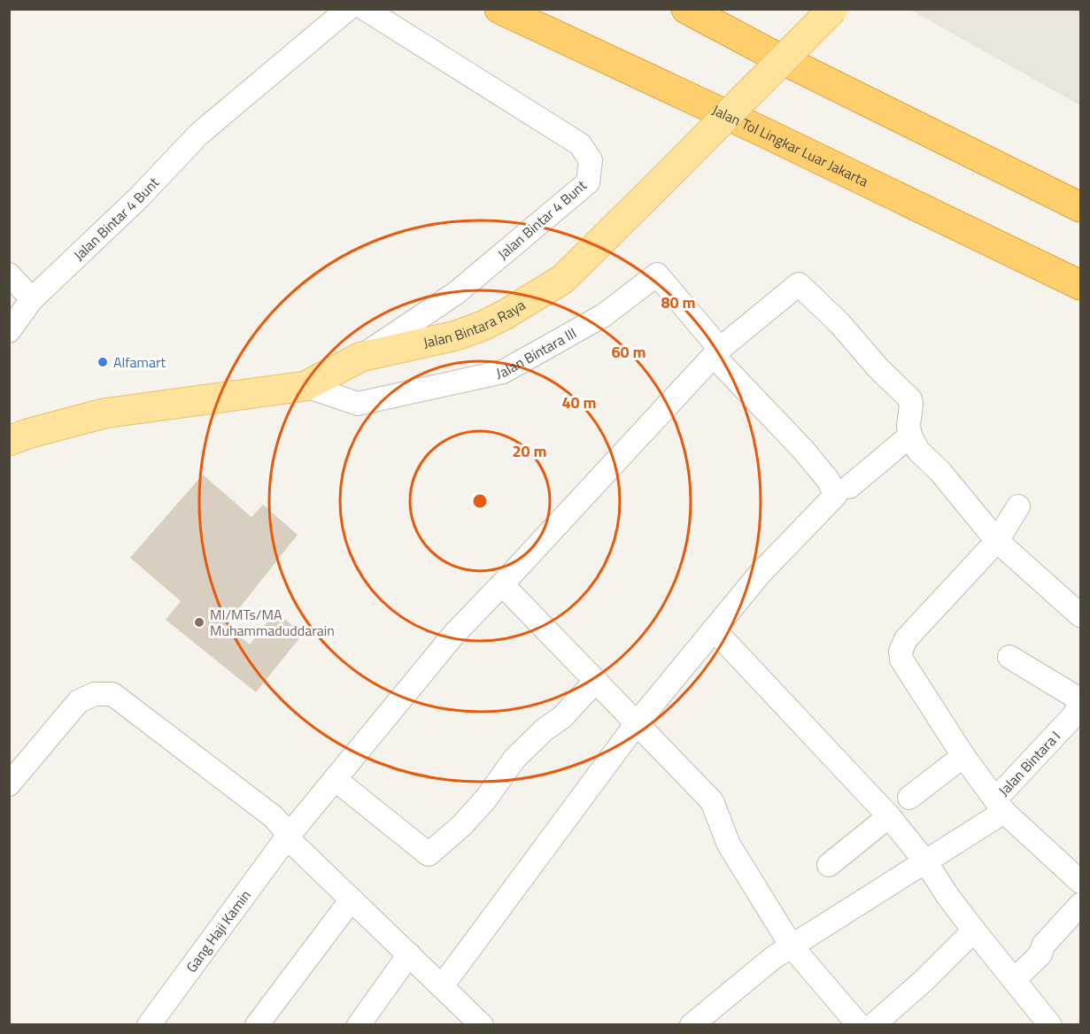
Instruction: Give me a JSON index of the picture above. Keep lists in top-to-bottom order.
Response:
{
  "streets": {
    "highway": ["Jalan Tol Lingkar Luar Jakarta"],
    "main road": ["Jalan Bintara Raya"],
    "street": [
      "Jalan Bintar 4 Bunt",
      "Jalan Bintara III",
      "Jalan Bintara I",
      "Gang Haji Kamin"
    ]
  },
  "crossings": [
    ["Jalan Bintar 4 Bunt", "Jalan Bintara Raya"],
    ["Jalan Bintara Raya", "Jalan Bintara III"],
    ["Jalan Bintara III", "Gang Haji Kamin"]
  ],
  "places": ["Alfamart", "MI/MTs/MA Muhammaduddarain"],
  "rings": [
    "80 m",
    "60 m",
    "40 m",
    "20 m"
  ]
}
